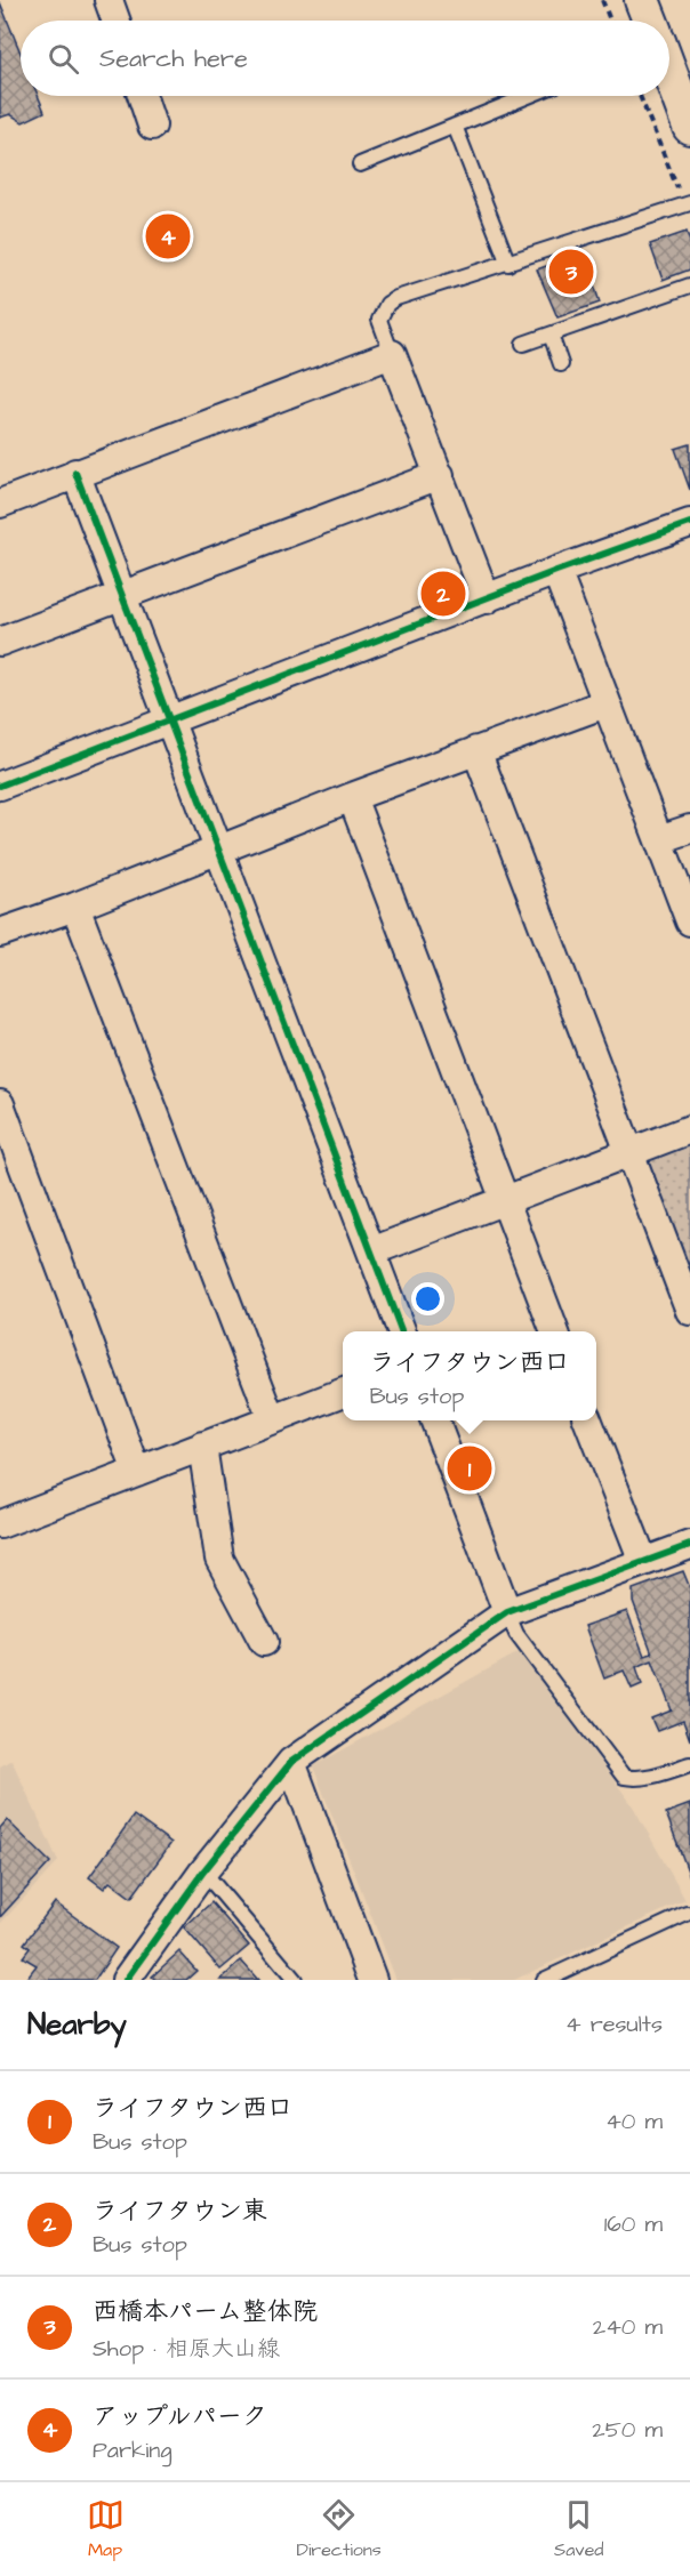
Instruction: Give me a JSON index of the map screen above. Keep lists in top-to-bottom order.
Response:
{
  "page": {
    "search": "Search here",
    "pins": [
      "4",
      "3",
      "2",
      "1"
    ],
    "popup": ["ライフタウン西口", "Bus stop"],
    "heading": ["Nearby", "4 results"],
    "list": [
      {
        "mark": "1",
        "name": "ライフタウン西口",
        "note": "Bus stop",
        "value": "40 m"
      },
      {
        "mark": "2",
        "name": "ライフタウン東",
        "note": "Bus stop",
        "value": "160 m"
      },
      {
        "mark": "3",
        "name": "西橋本パーム整体院",
        "note": "Shop · 相原大山線",
        "value": "240 m"
      },
      {
        "mark": "4",
        "name": "アップルパーク",
        "note": "Parking",
        "value": "250 m"
      }
    ],
    "nav": ["Map", "Directions", "Saved"]
  }
}
